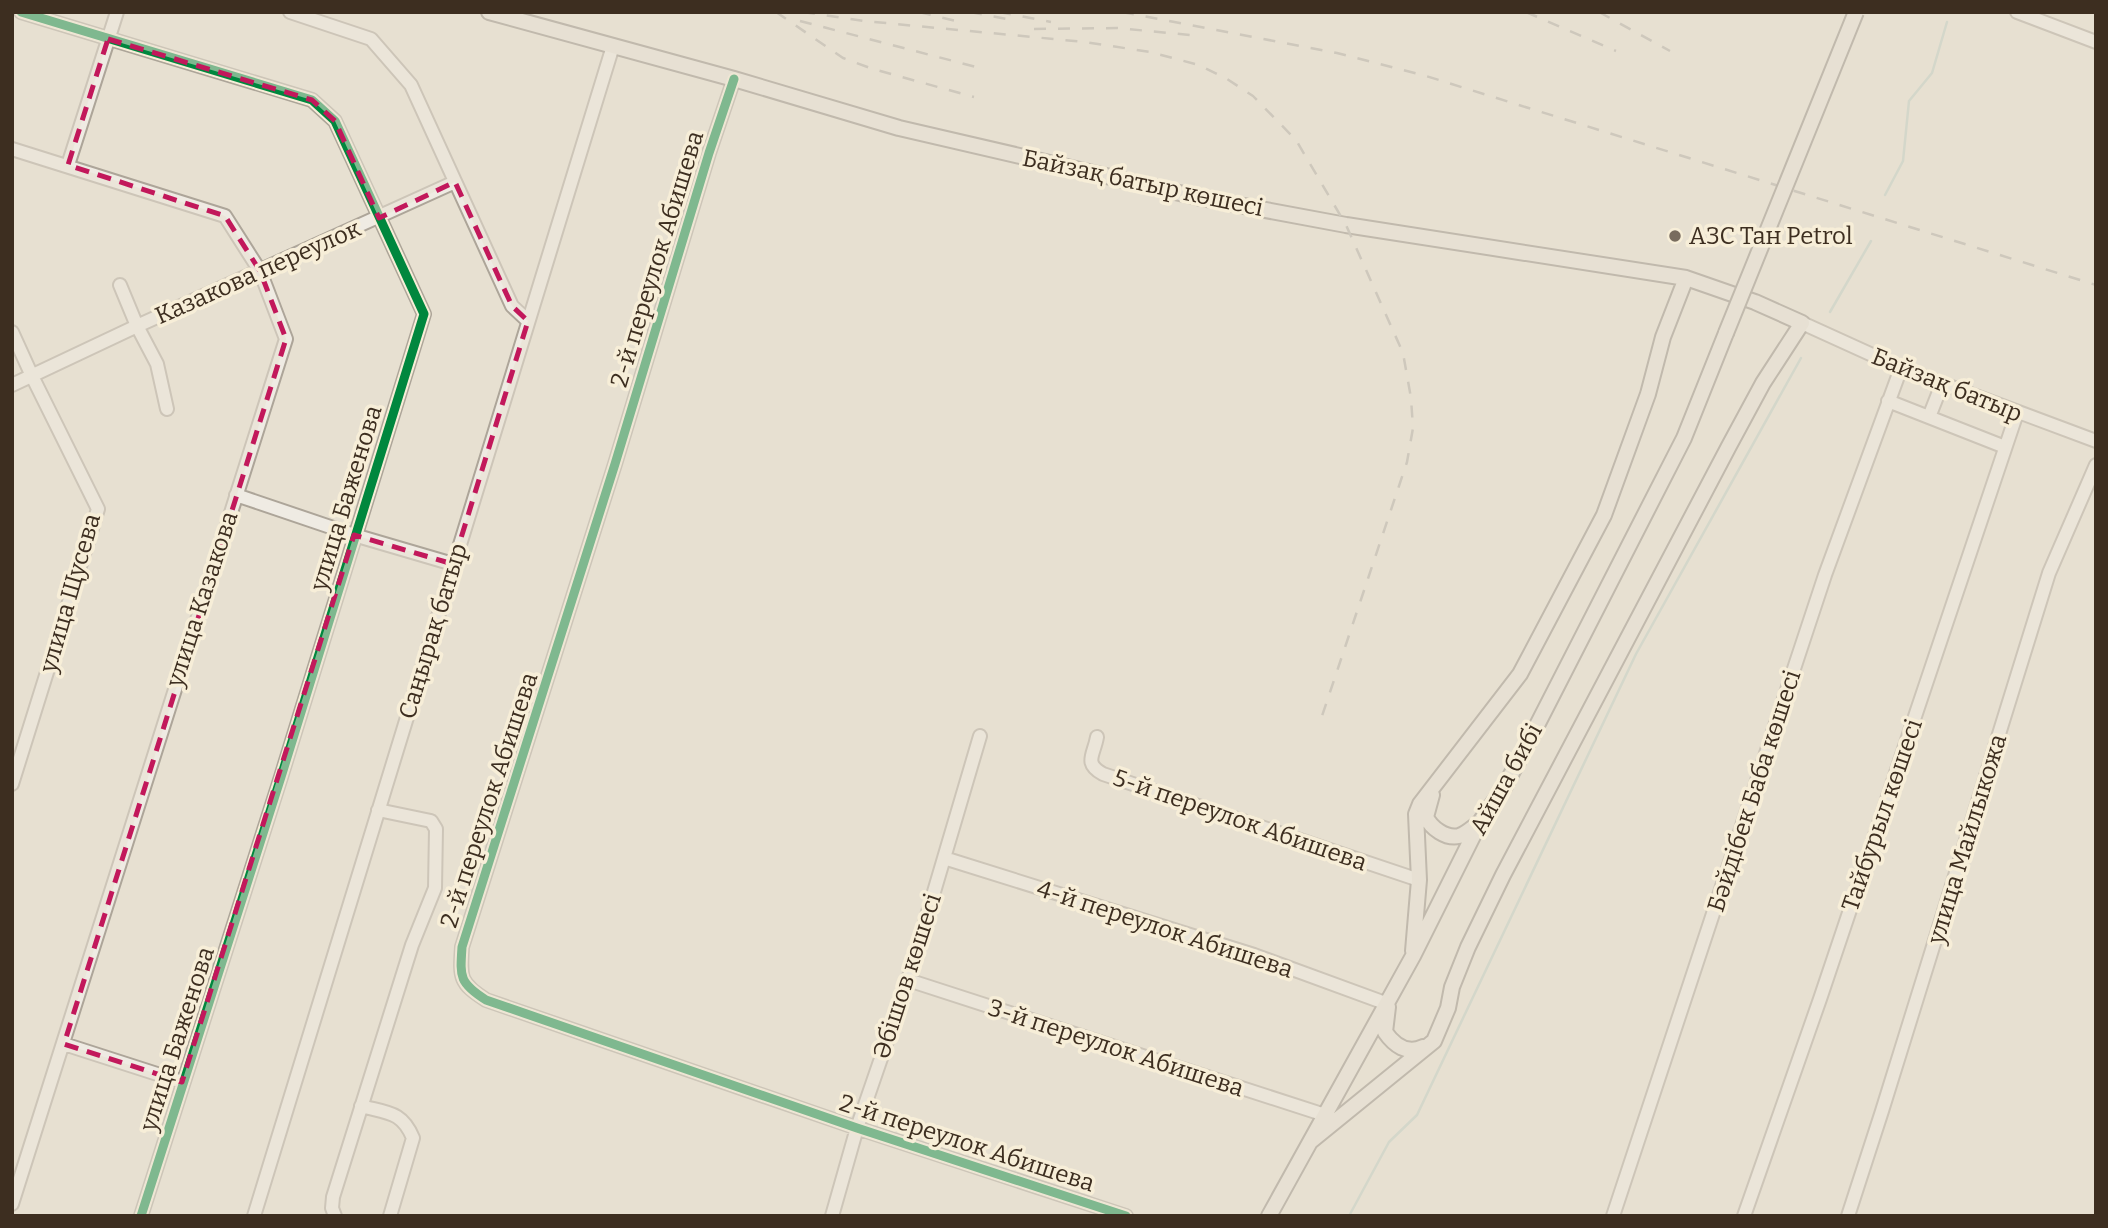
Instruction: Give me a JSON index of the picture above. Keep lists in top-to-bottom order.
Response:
{
  "streets": {
    "main road": ["Байзақ батыр көшесі", "Айша бибі"],
    "street": [
      "2-й переулок Абишева",
      "Казакова переулок",
      "Байзақ батыр",
      "улица Баженова",
      "улица Щусева",
      "улица Казакова",
      "Саңырақ батыр",
      "Бәйдібек Баба көшесі",
      "Тайбурыл көшесі",
      "5-й переулок Абишева",
      "улица Майлыкожа",
      "4-й переулок Абишева",
      "Әбішов көшесі",
      "3-й переулок Абишева"
    ]
  },
  "crossings": [
    ["Байзақ батыр көшесі", "2-й переулок Абишева"],
    ["Байзақ батыр көшесі", "Байзақ батыр"],
    ["Байзақ батыр көшесі", "Саңырақ батыр"],
    ["2-й переулок Абишева", "Әбішов көшесі"],
    ["Казакова переулок", "улица Баженова"],
    ["Казакова переулок", "улица Щусева"],
    ["Казакова переулок", "улица Казакова"],
    ["Байзақ батыр", "Бәйдібек Баба көшесі"],
    ["Байзақ батыр", "Тайбурыл көшесі"],
    ["Айша бибі", "4-й переулок Абишева"],
    ["Айша бибі", "3-й переулок Абишева"],
    ["4-й переулок Абишева", "Әбішов көшесі"],
    ["Әбішов көшесі", "3-й переулок Абишева"]
  ],
  "places": ["АЗС Тан Petrol"]
}
